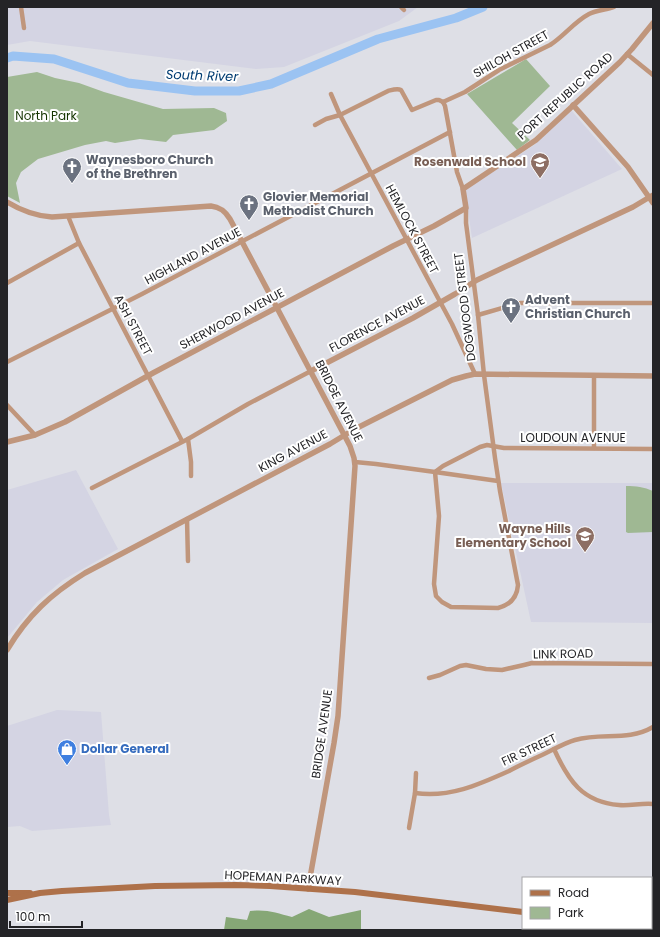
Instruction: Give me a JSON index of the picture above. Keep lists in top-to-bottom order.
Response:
{
  "streets": {
    "main road": ["HOPEMAN PARKWAY"],
    "street": [
      "SHILOH STREET",
      "PORT REPUBLIC ROAD",
      "HEMLOCK STREET",
      "HIGHLAND AVENUE",
      "DOGWOOD STREET",
      "SHERWOOD AVENUE",
      "FLORENCE AVENUE",
      "ASH STREET",
      "BRIDGE AVENUE",
      "LOUDOUN AVENUE",
      "KING AVENUE",
      "LINK ROAD",
      "FIR STREET"
    ]
  },
  "crossings": [
    ["SHILOH STREET", "HEMLOCK STREET"],
    ["PORT REPUBLIC ROAD", "DOGWOOD STREET"],
    ["HEMLOCK STREET", "HIGHLAND AVENUE"],
    ["HEMLOCK STREET", "SHERWOOD AVENUE"],
    ["HEMLOCK STREET", "FLORENCE AVENUE"],
    ["HEMLOCK STREET", "KING AVENUE"],
    ["HIGHLAND AVENUE", "DOGWOOD STREET"],
    ["HIGHLAND AVENUE", "ASH STREET"],
    ["HIGHLAND AVENUE", "BRIDGE AVENUE"],
    ["DOGWOOD STREET", "SHERWOOD AVENUE"],
    ["DOGWOOD STREET", "FLORENCE AVENUE"],
    ["DOGWOOD STREET", "LOUDOUN AVENUE"],
    ["DOGWOOD STREET", "KING AVENUE"],
    ["SHERWOOD AVENUE", "ASH STREET"],
    ["SHERWOOD AVENUE", "BRIDGE AVENUE"],
    ["FLORENCE AVENUE", "ASH STREET"],
    ["FLORENCE AVENUE", "BRIDGE AVENUE"],
    ["ASH STREET", "BRIDGE AVENUE"],
    ["BRIDGE AVENUE", "KING AVENUE"],
    ["BRIDGE AVENUE", "HOPEMAN PARKWAY"]
  ],
  "water": ["South River"],
  "parks": ["North Park"],
  "places": {
    "school or university": ["Rosenwald School", "Wayne Hills Elementary School"],
    "church": ["Waynesboro Church of the Brethren", "Glovier Memorial Methodist Church", "Advent Christian Church"],
    "shop": ["Dollar General"]
  },
  "legend": ["Road", "Park"],
  "scale_bar": "100 m"
}
